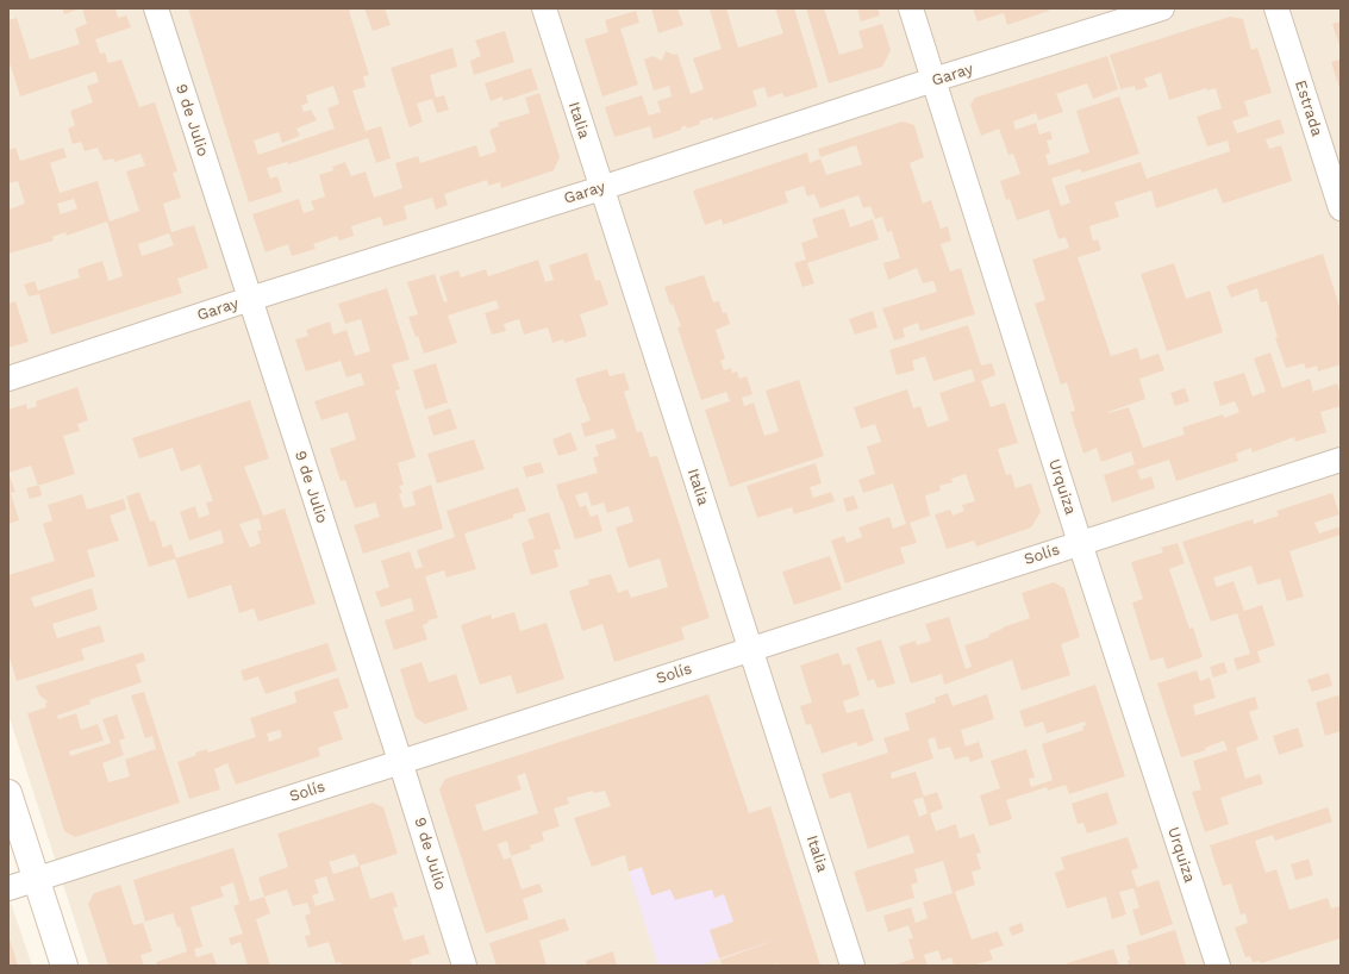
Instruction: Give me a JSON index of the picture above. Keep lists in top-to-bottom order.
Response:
{
  "streets": {
    "street": [
      "Garay",
      "Estrada",
      "9 de Julio",
      "Italia",
      "Urquiza",
      "Solís"
    ]
  },
  "crossings": [
    ["Garay", "9 de Julio"],
    ["Garay", "Italia"],
    ["Garay", "Urquiza"],
    ["9 de Julio", "Solís"],
    ["Italia", "Solís"],
    ["Urquiza", "Solís"]
  ]
}
